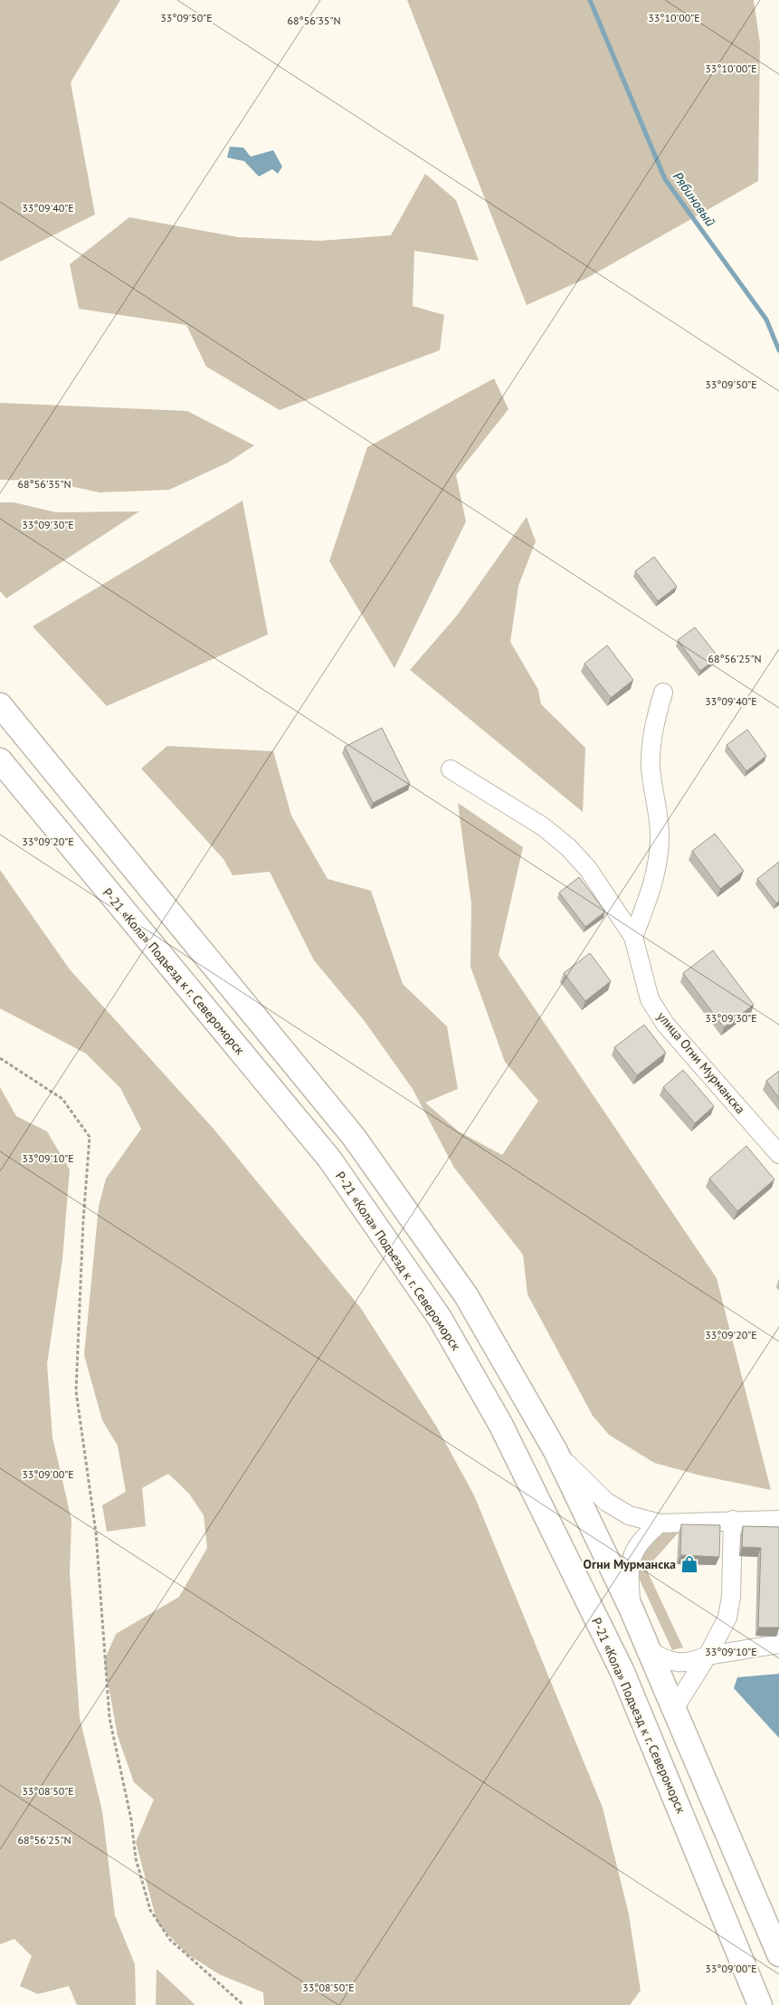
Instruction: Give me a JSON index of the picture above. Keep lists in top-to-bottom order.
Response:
{
  "streets": {
    "main road": ["Р-21 «Кола» Подъезд к г. Североморск"],
    "street": ["улица Огни Мурманска"]
  },
  "water": ["Рябиновый"],
  "places": {
    "shop": ["Огни Мурманска"]
  },
  "coordinates": [
    "33°09'50\"E",
    "33°10'00\"E",
    "68°56'35\"N",
    "33°09'40\"E",
    "33°09'30\"E",
    "68°56'25\"N",
    "33°09'20\"E",
    "33°09'10\"E",
    "33°09'00\"E",
    "33°08'50\"E"
  ]
}
